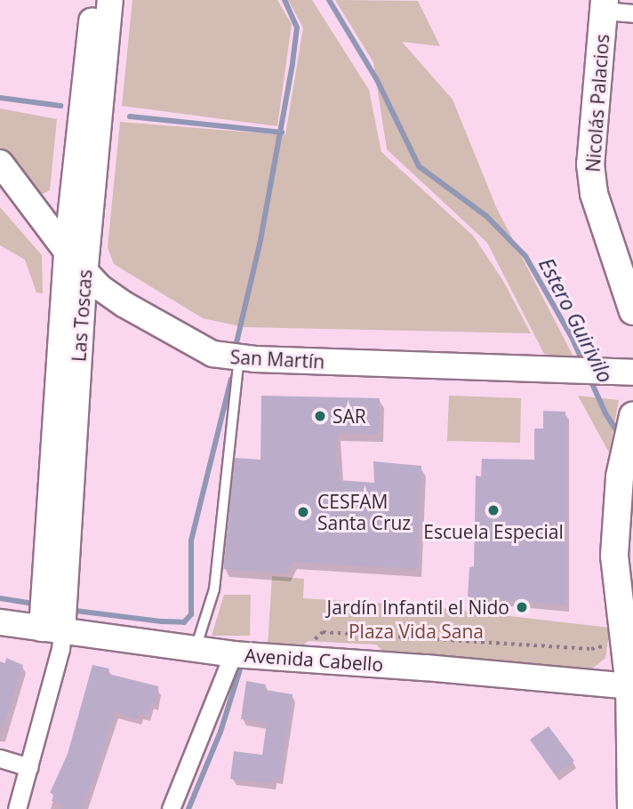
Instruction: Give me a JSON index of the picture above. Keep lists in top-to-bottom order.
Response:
{
  "streets": {
    "main road": ["Nicolás Palacios"],
    "street": ["Las Toscas", "San Martín", "Avenida Cabello"]
  },
  "crossings": [
    ["Las Toscas", "San Martín"],
    ["Las Toscas", "Avenida Cabello"]
  ],
  "water": ["Estero Guirivilo"],
  "parks": ["Plaza Vida Sana"],
  "places": [
    "SAR",
    "Escuela Especial",
    "CESFAM Santa Cruz",
    "Jardín Infantil el Nido"
  ]
}
